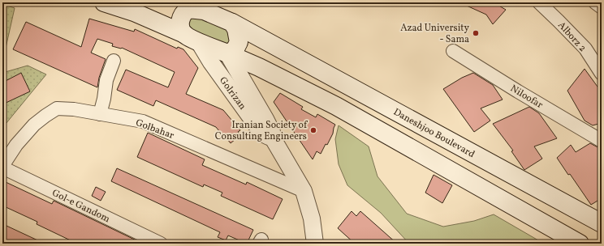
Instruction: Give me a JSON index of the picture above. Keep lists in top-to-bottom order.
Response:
{
  "streets": {
    "main road": ["Daneshjoo Boulevard"],
    "street": [
      "Alborz 2",
      "Golrizan",
      "Niloofar",
      "Golbahar",
      "Gol-e Gandom"
    ]
  },
  "crossings": [
    ["Golrizan", "Golbahar"],
    ["Golbahar", "Gol-e Gandom"]
  ],
  "places": ["Azad University - Sama", "Iranian Society of Consulting Engineers"]
}
